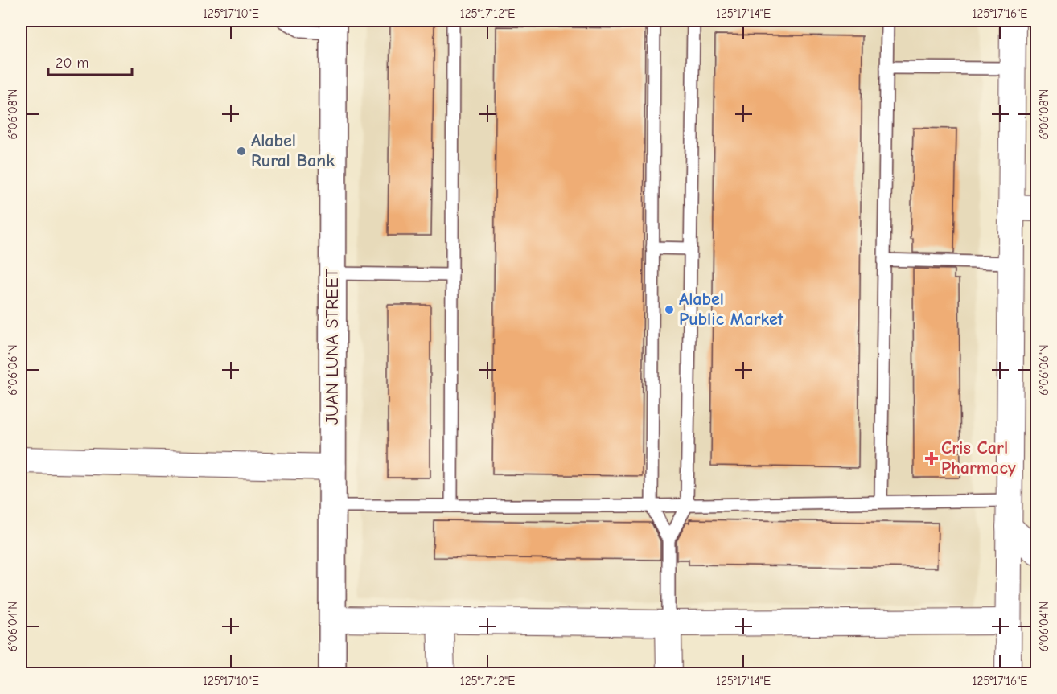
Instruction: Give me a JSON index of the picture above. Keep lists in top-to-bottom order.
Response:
{
  "streets": {
    "street": ["JUAN LUNA STREET"]
  },
  "places": {
    "other": ["Alabel Rural Bank", "Alabel Public Market"],
    "health": ["Cris Carl Pharmacy"]
  },
  "scale_bar": "20 m",
  "coordinates": [
    "125°17'10\"E",
    "125°17'12\"E",
    "125°17'14\"E",
    "125°17'16\"E",
    "6°06'08\"N",
    "6°06'06\"N",
    "6°06'04\"N"
  ]
}
